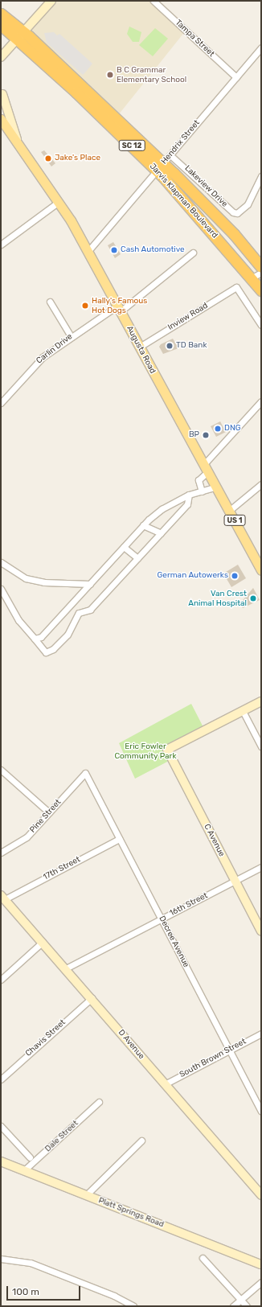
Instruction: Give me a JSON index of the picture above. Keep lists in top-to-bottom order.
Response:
{
  "streets": {
    "highway": ["SC 12", "Jarvis Klapman Boulevard"],
    "main road": ["Augusta Road", "US 1"],
    "street": [
      "Tampa Street",
      "Hendrix Street",
      "Lakeview Drive",
      "Inview Road",
      "Carlin Drive",
      "Pine Street",
      "C Avenue",
      "17th Street",
      "16th Street",
      "Decree Avenue",
      "Chavis Street",
      "D Avenue",
      "South Brown Street",
      "Dale Street",
      "Platt Springs Road"
    ]
  },
  "crossings": [
    ["Tampa Street", "Hendrix Street"],
    ["Hendrix Street", "Lakeview Drive"],
    ["Hendrix Street", "Jarvis Klapman Boulevard"],
    ["Hendrix Street", "Augusta Road"],
    ["Lakeview Drive", "Jarvis Klapman Boulevard"],
    ["Inview Road", "Augusta Road"],
    ["Carlin Drive", "Augusta Road"],
    ["Pine Street", "Decree Avenue"],
    ["C Avenue", "16th Street"],
    ["17th Street", "Decree Avenue"],
    ["17th Street", "D Avenue"],
    ["16th Street", "Decree Avenue"],
    ["16th Street", "D Avenue"],
    ["Decree Avenue", "South Brown Street"],
    ["Chavis Street", "D Avenue"],
    ["D Avenue", "South Brown Street"],
    ["Dale Street", "Platt Springs Road"]
  ],
  "parks": ["Eric Fowler Community Park"],
  "places": [
    "B C Grammar Elementary School",
    "Jake's Place",
    "Cash Automotive",
    "Hally's Famous Hot Dogs",
    "TD Bank",
    "DNG",
    "BP",
    "German Autowerks",
    "Van Crest Animal Hospital"
  ],
  "scale_bar": "100 m"
}
